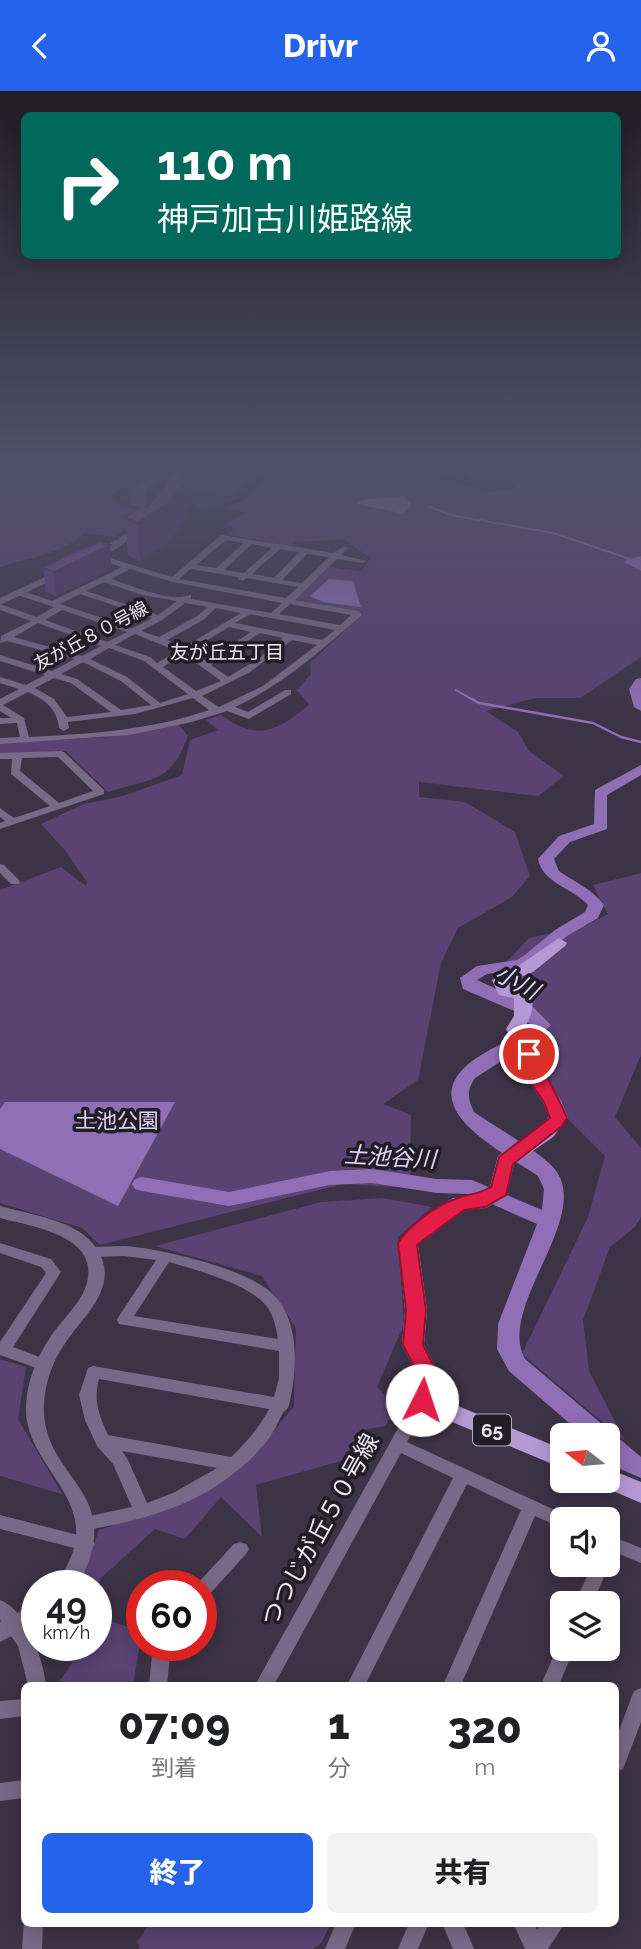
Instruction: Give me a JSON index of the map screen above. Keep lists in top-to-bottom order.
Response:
{
  "streets": {
    "main road": ["65"],
    "street": ["友が丘８０号線", "つつじが丘５０号線"]
  },
  "crossings": [
    ["65", "つつじが丘５０号線"]
  ],
  "districts": ["友が丘五丁目"],
  "water": ["小川", "土池谷川"],
  "parks": ["土池公園"],
  "north": "left",
  "page": {
    "header": "Drivr",
    "turn": ["110 m", "神戸加古川姫路線"],
    "speed": "49 km/h",
    "limit": "60",
    "eta": [
      "07:09",
      "到着",
      "1",
      "分",
      "320",
      "m"
    ],
    "buttons": ["終了", "共有"]
  }
}
